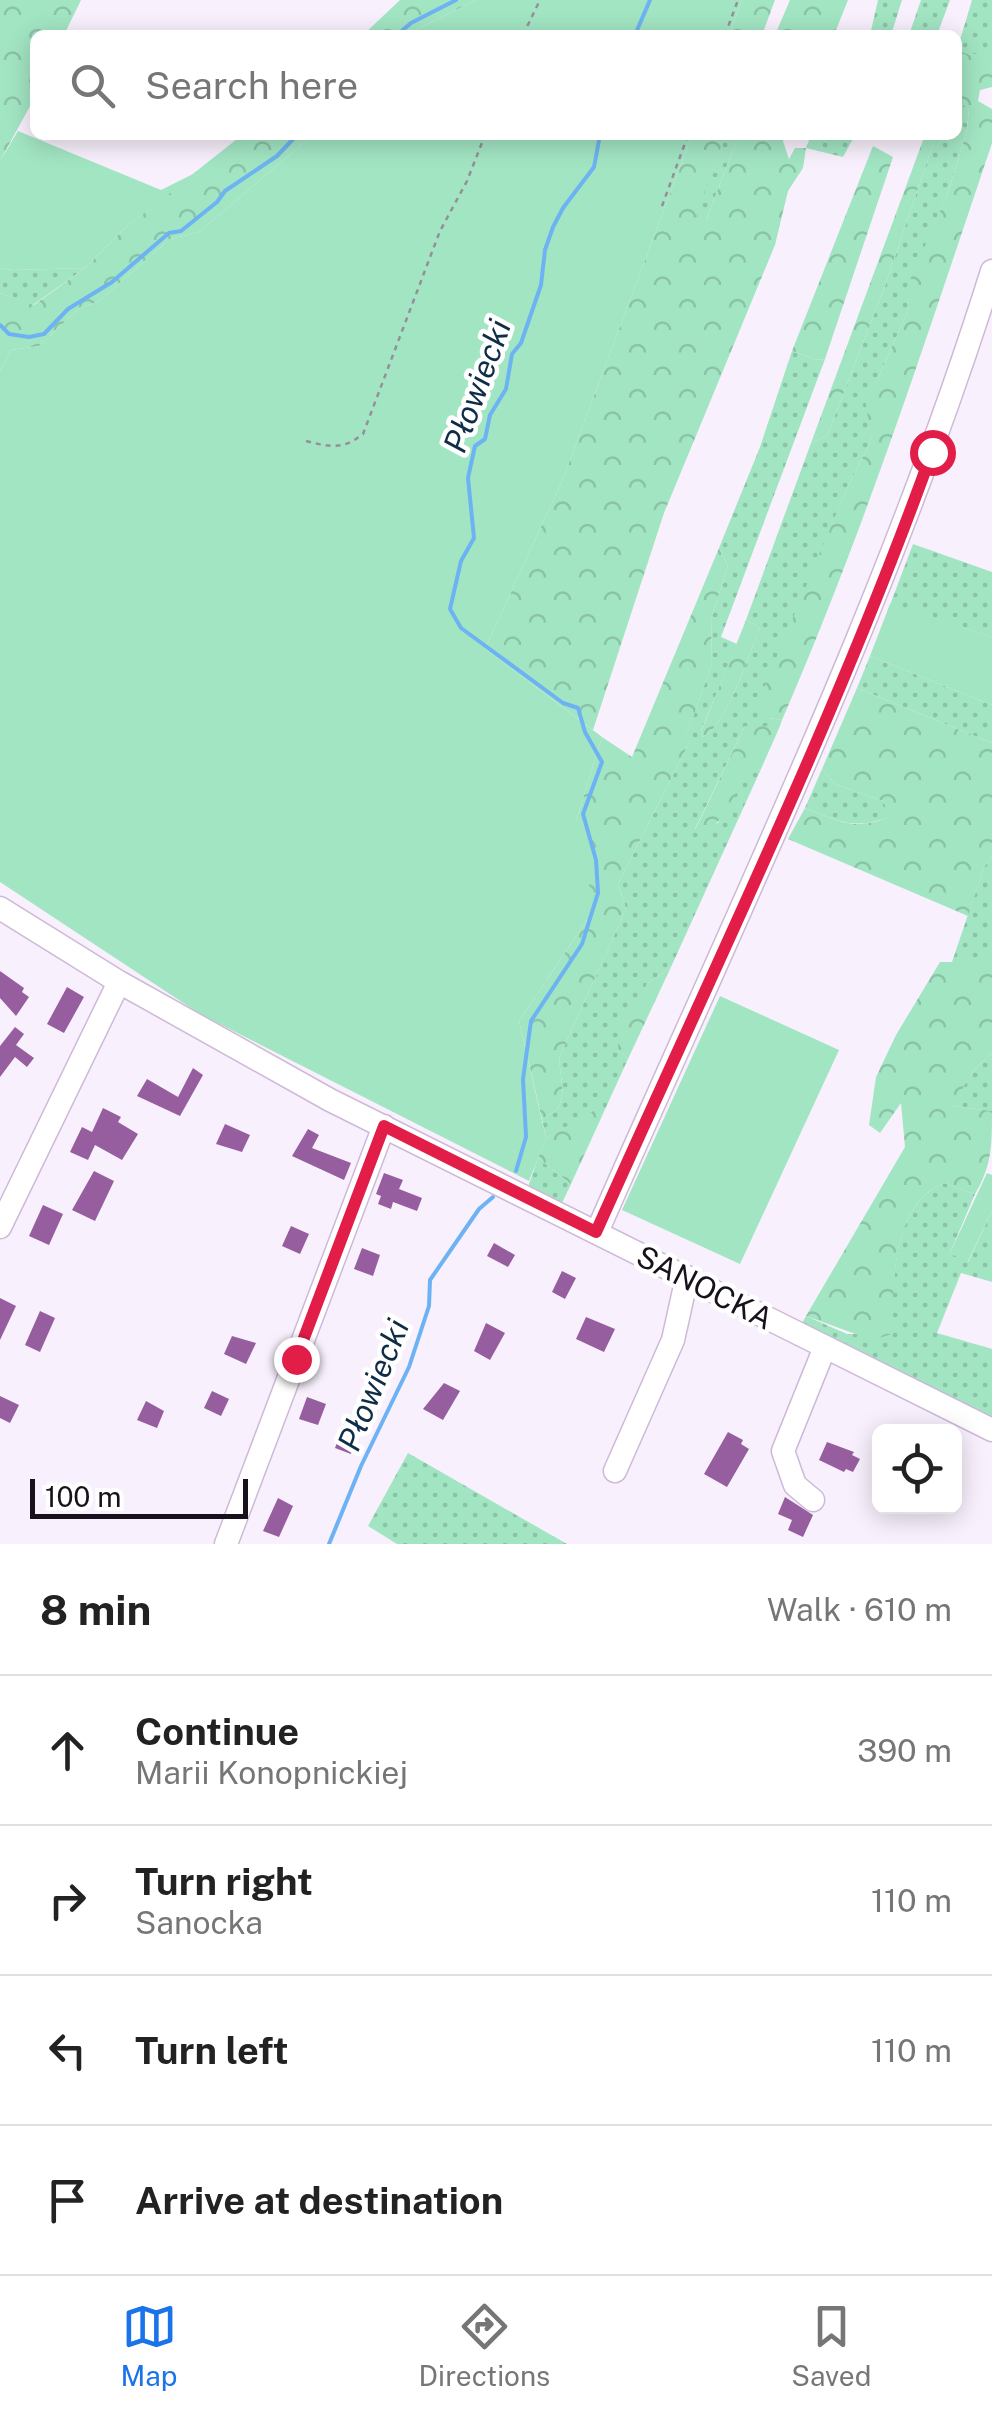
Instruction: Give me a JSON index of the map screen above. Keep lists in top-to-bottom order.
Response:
{
  "streets": {
    "street": ["SANOCKA"]
  },
  "water": ["Płowiecki"],
  "scale_bar": "100 m",
  "page": {
    "search": "Search here",
    "scale": "100 m",
    "heading": ["8 min", "Walk · 610 m"],
    "list": [
      ["Continue", "Marii Konopnickiej", "390 m"],
      ["Turn right", "Sanocka", "110 m"],
      ["Turn left", "110 m"],
      "Arrive at destination"
    ],
    "nav": ["Map", "Directions", "Saved"]
  }
}
